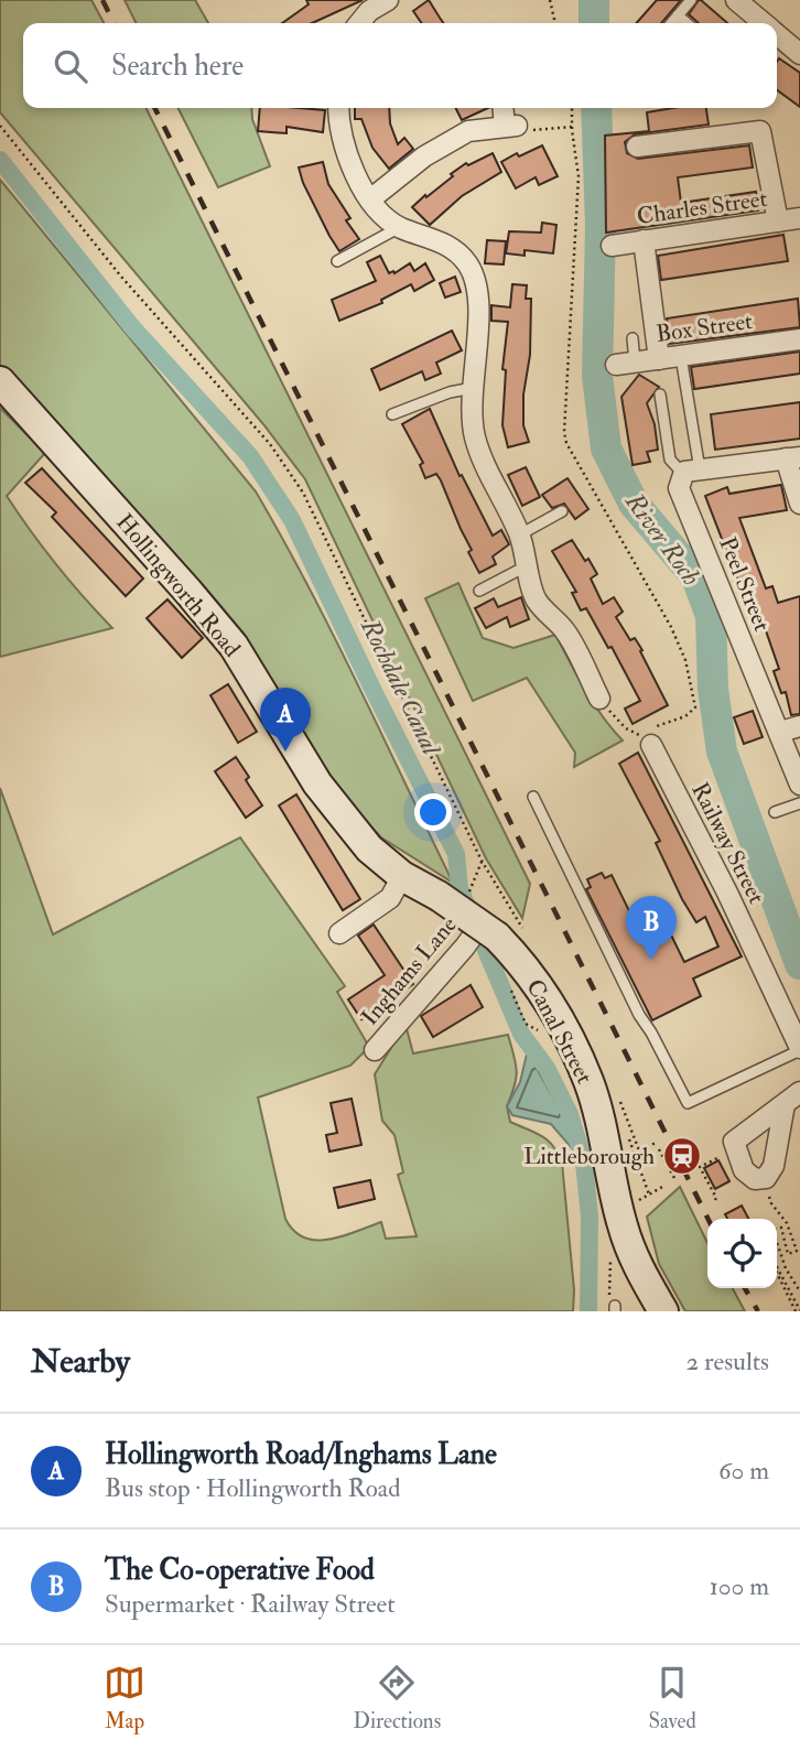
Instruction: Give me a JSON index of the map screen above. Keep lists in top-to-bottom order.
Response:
{
  "streets": {
    "main road": ["Hollingworth Road", "Canal Street"],
    "street": [
      "Charles Street",
      "Box Street",
      "Peel Street",
      "Railway Street",
      "Inghams Lane"
    ]
  },
  "crossings": [
    ["Hollingworth Road", "Canal Street"],
    ["Inghams Lane", "Canal Street"]
  ],
  "water": ["River Roch", "Rochdale Canal"],
  "places": {
    "station": ["Littleborough"]
  },
  "page": {
    "search": "Search here",
    "pins": ["A", "B"],
    "heading": ["Nearby", "2 results"],
    "list": [
      {
        "mark": "A",
        "name": "Hollingworth Road/Inghams Lane",
        "note": "Bus stop · Hollingworth Road",
        "value": "60 m"
      },
      {
        "mark": "B",
        "name": "The Co-operative Food",
        "note": "Supermarket · Railway Street",
        "value": "100 m"
      }
    ],
    "nav": ["Map", "Directions", "Saved"]
  }
}
